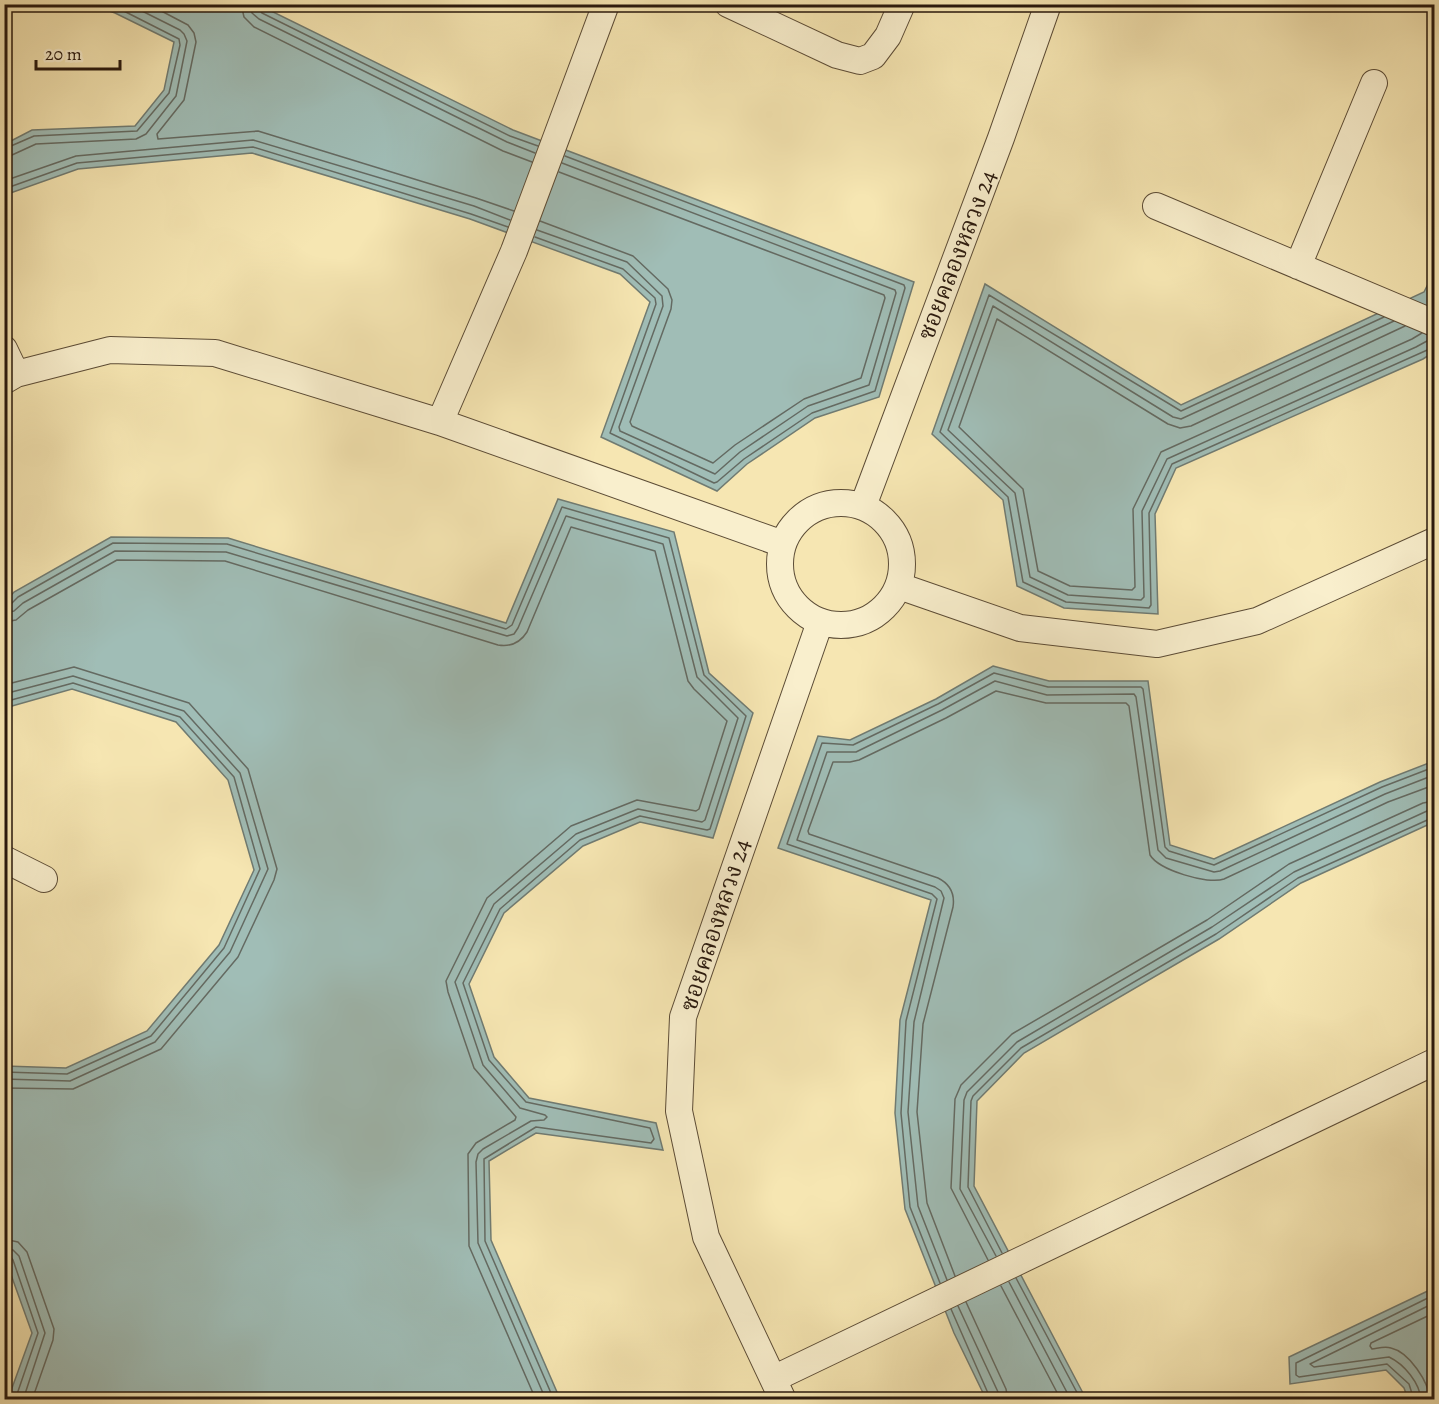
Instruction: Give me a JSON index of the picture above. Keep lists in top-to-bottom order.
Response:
{
  "streets": {
    "street": ["ซอยคลองหลวง 24"]
  },
  "scale_bar": "20 m"
}
